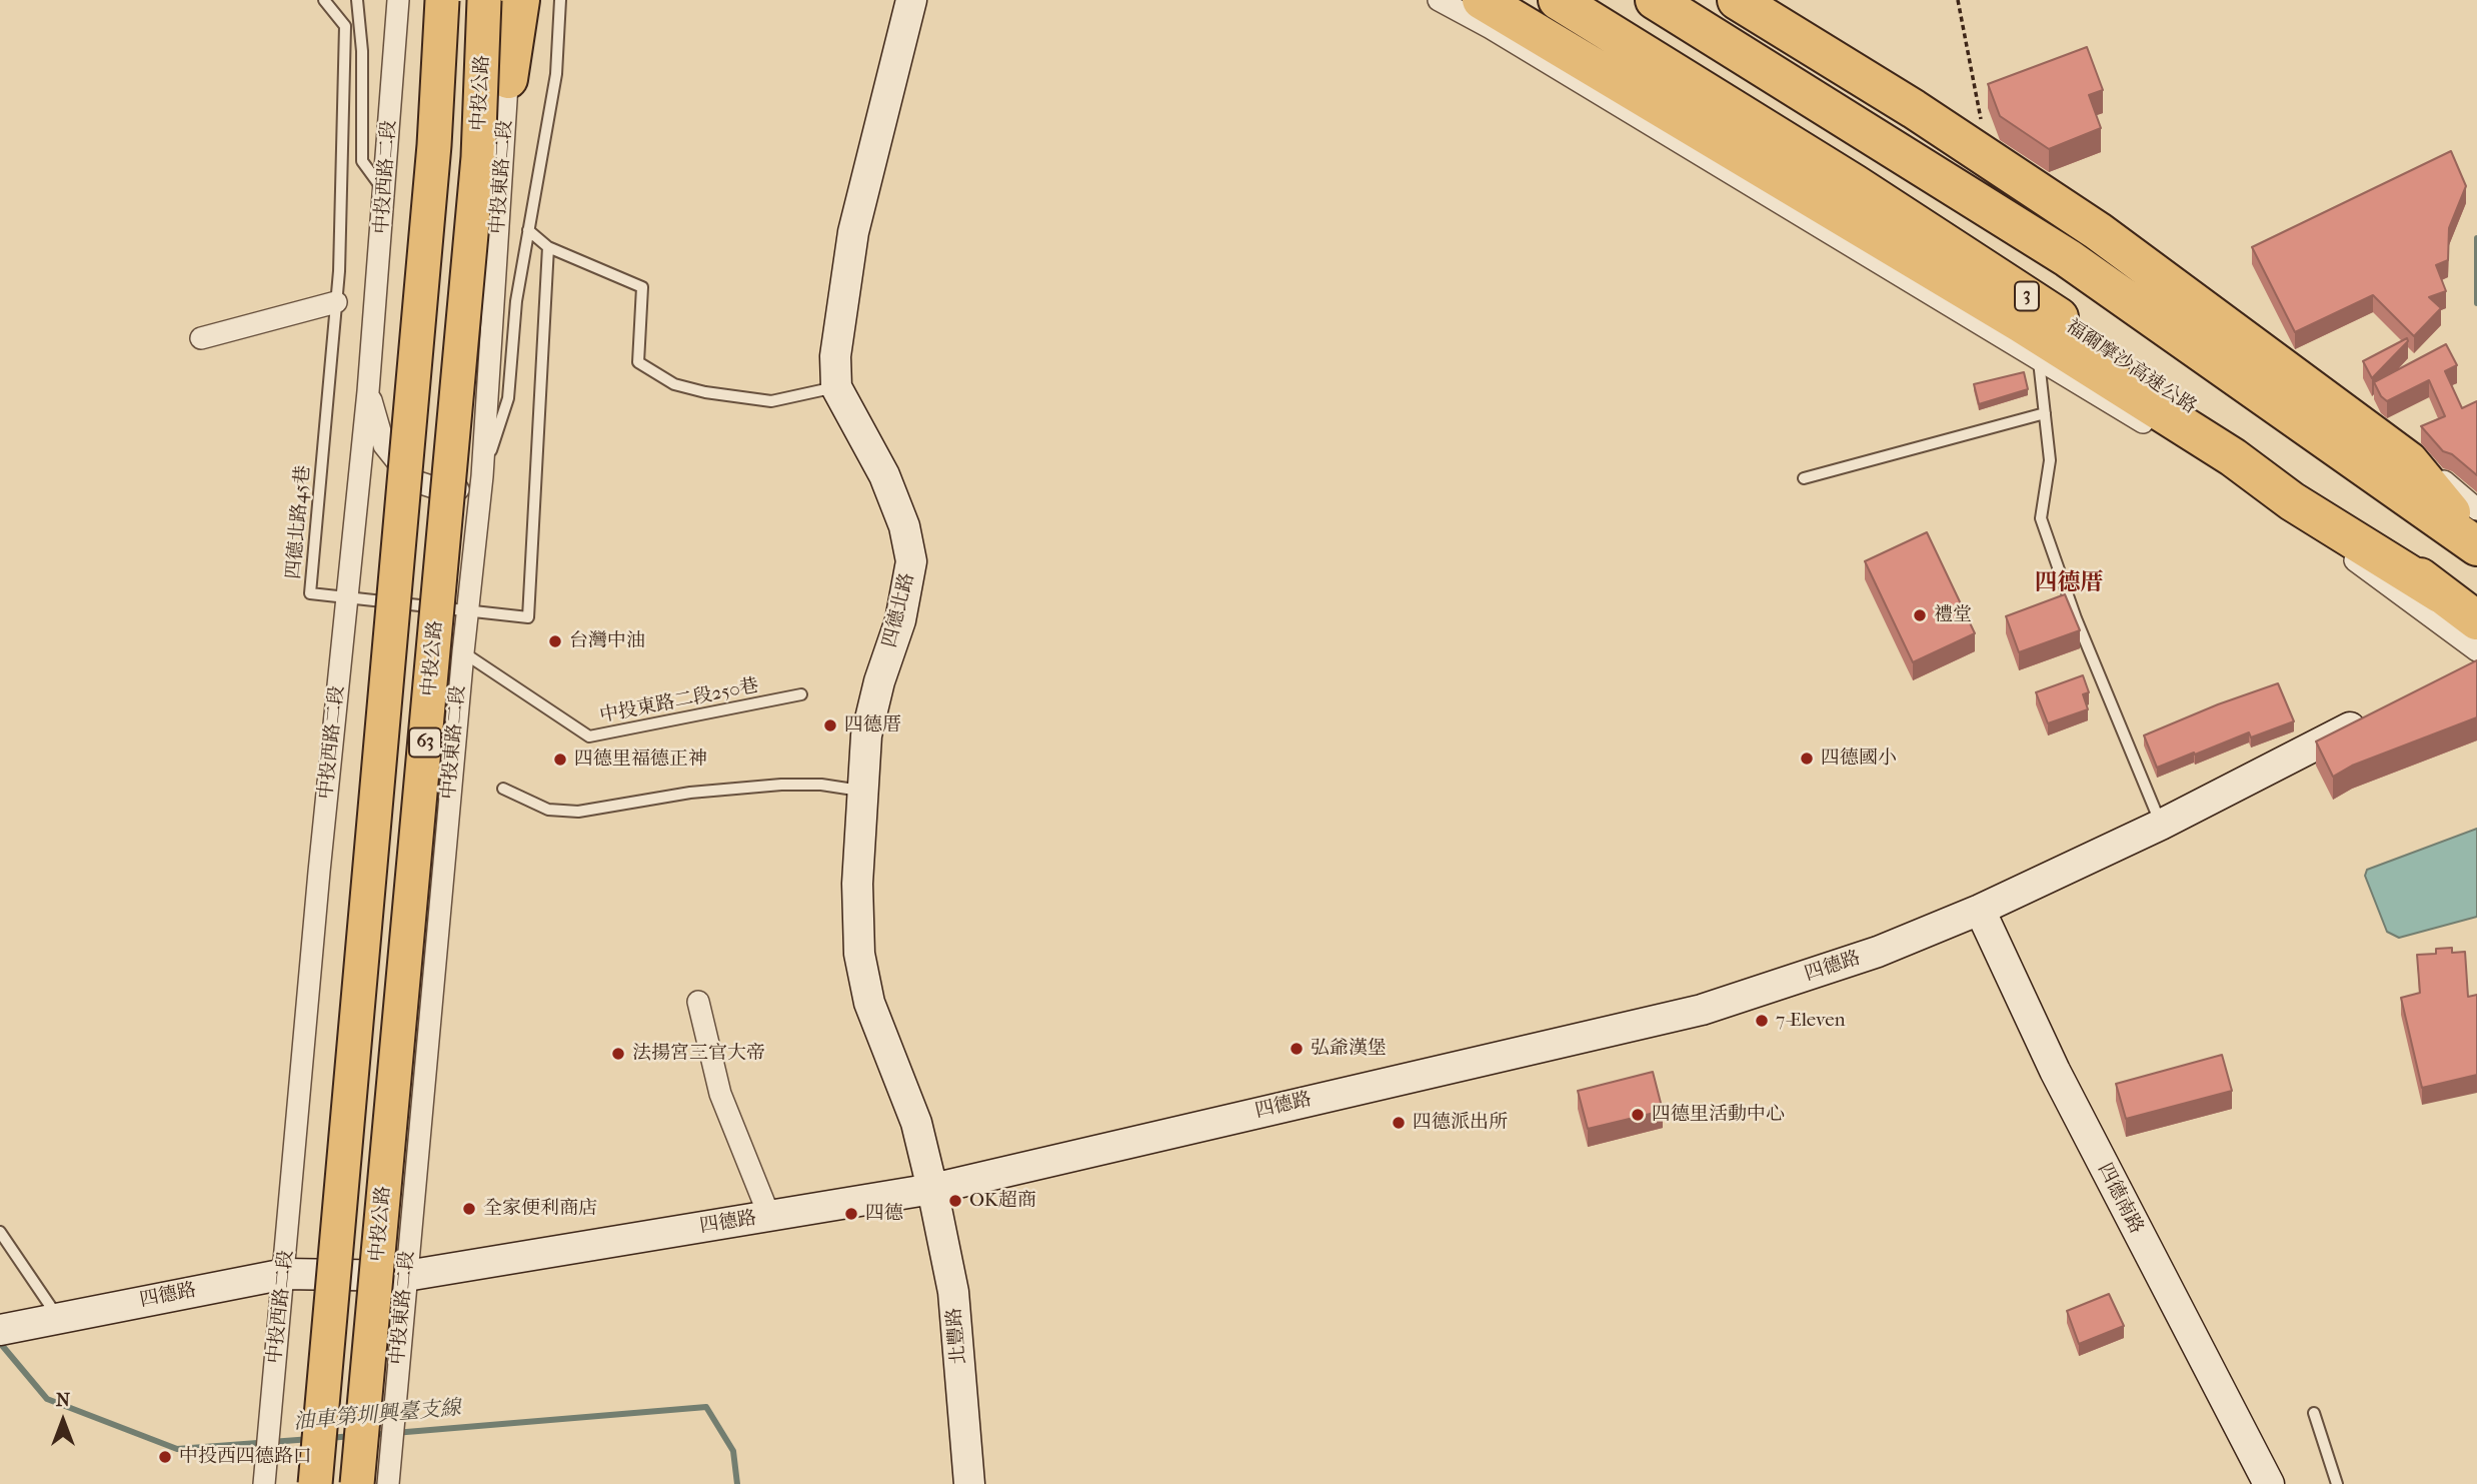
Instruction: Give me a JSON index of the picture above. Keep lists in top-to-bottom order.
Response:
{
  "streets": {
    "highway": ["3", "福爾摩沙高速公路"],
    "main road": [
      "中投公路",
      "四德北路",
      "63",
      "四德路",
      "四德南路",
      "北豐路"
    ],
    "street": ["中投西路二段", "中投東路二段"],
    "lane": ["四德北路45巷", "中投東路二段250巷"]
  },
  "crossings": [
    ["中投西路二段", "四德北路45巷"],
    ["中投西路二段", "四德路"],
    ["中投東路二段", "四德北路45巷"],
    ["中投東路二段", "中投東路二段250巷"],
    ["中投東路二段", "四德路"],
    ["四德北路", "四德路"],
    ["四德北路", "北豐路"],
    ["四德路", "四德南路"],
    ["四德路", "北豐路"]
  ],
  "districts": ["四德厝"],
  "water": ["油車第圳興臺支線"],
  "places": [
    "禮堂",
    "台灣中油",
    "四德厝",
    "四德國小",
    "四德里福德正神",
    "7-Eleven",
    "弘爺漢堡",
    "法揚宮三官大帝",
    "四德里活動中心",
    "四德派出所",
    "OK超商",
    "全家便利商店",
    "四德",
    "中投西四德路口"
  ],
  "north": "top"
}
